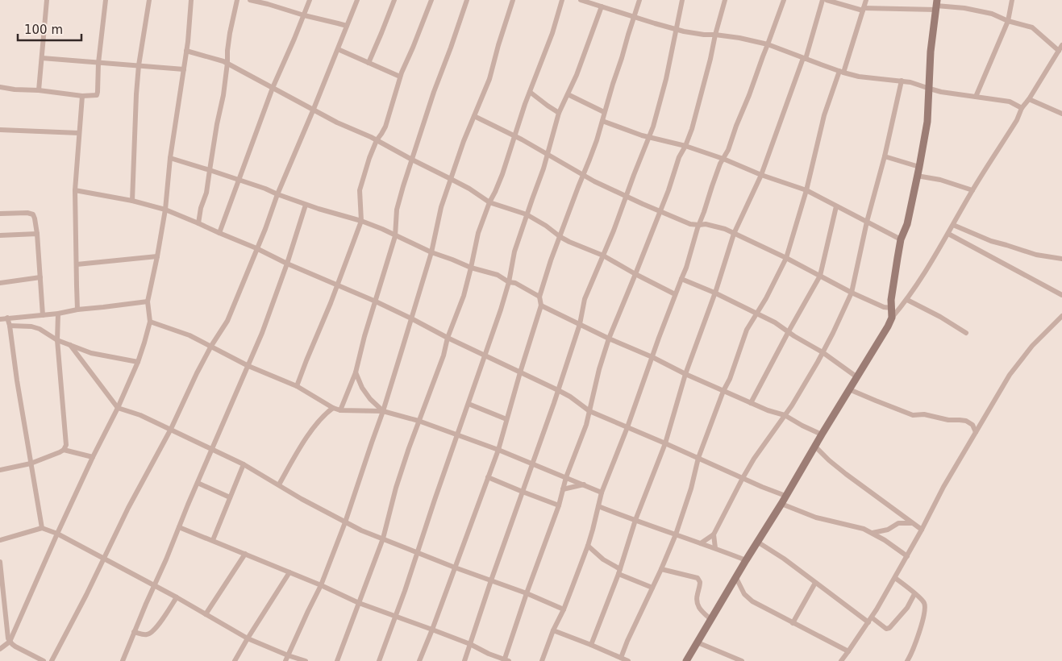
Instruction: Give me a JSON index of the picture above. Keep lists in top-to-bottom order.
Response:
{
  "scale_bar": "100 m"
}
